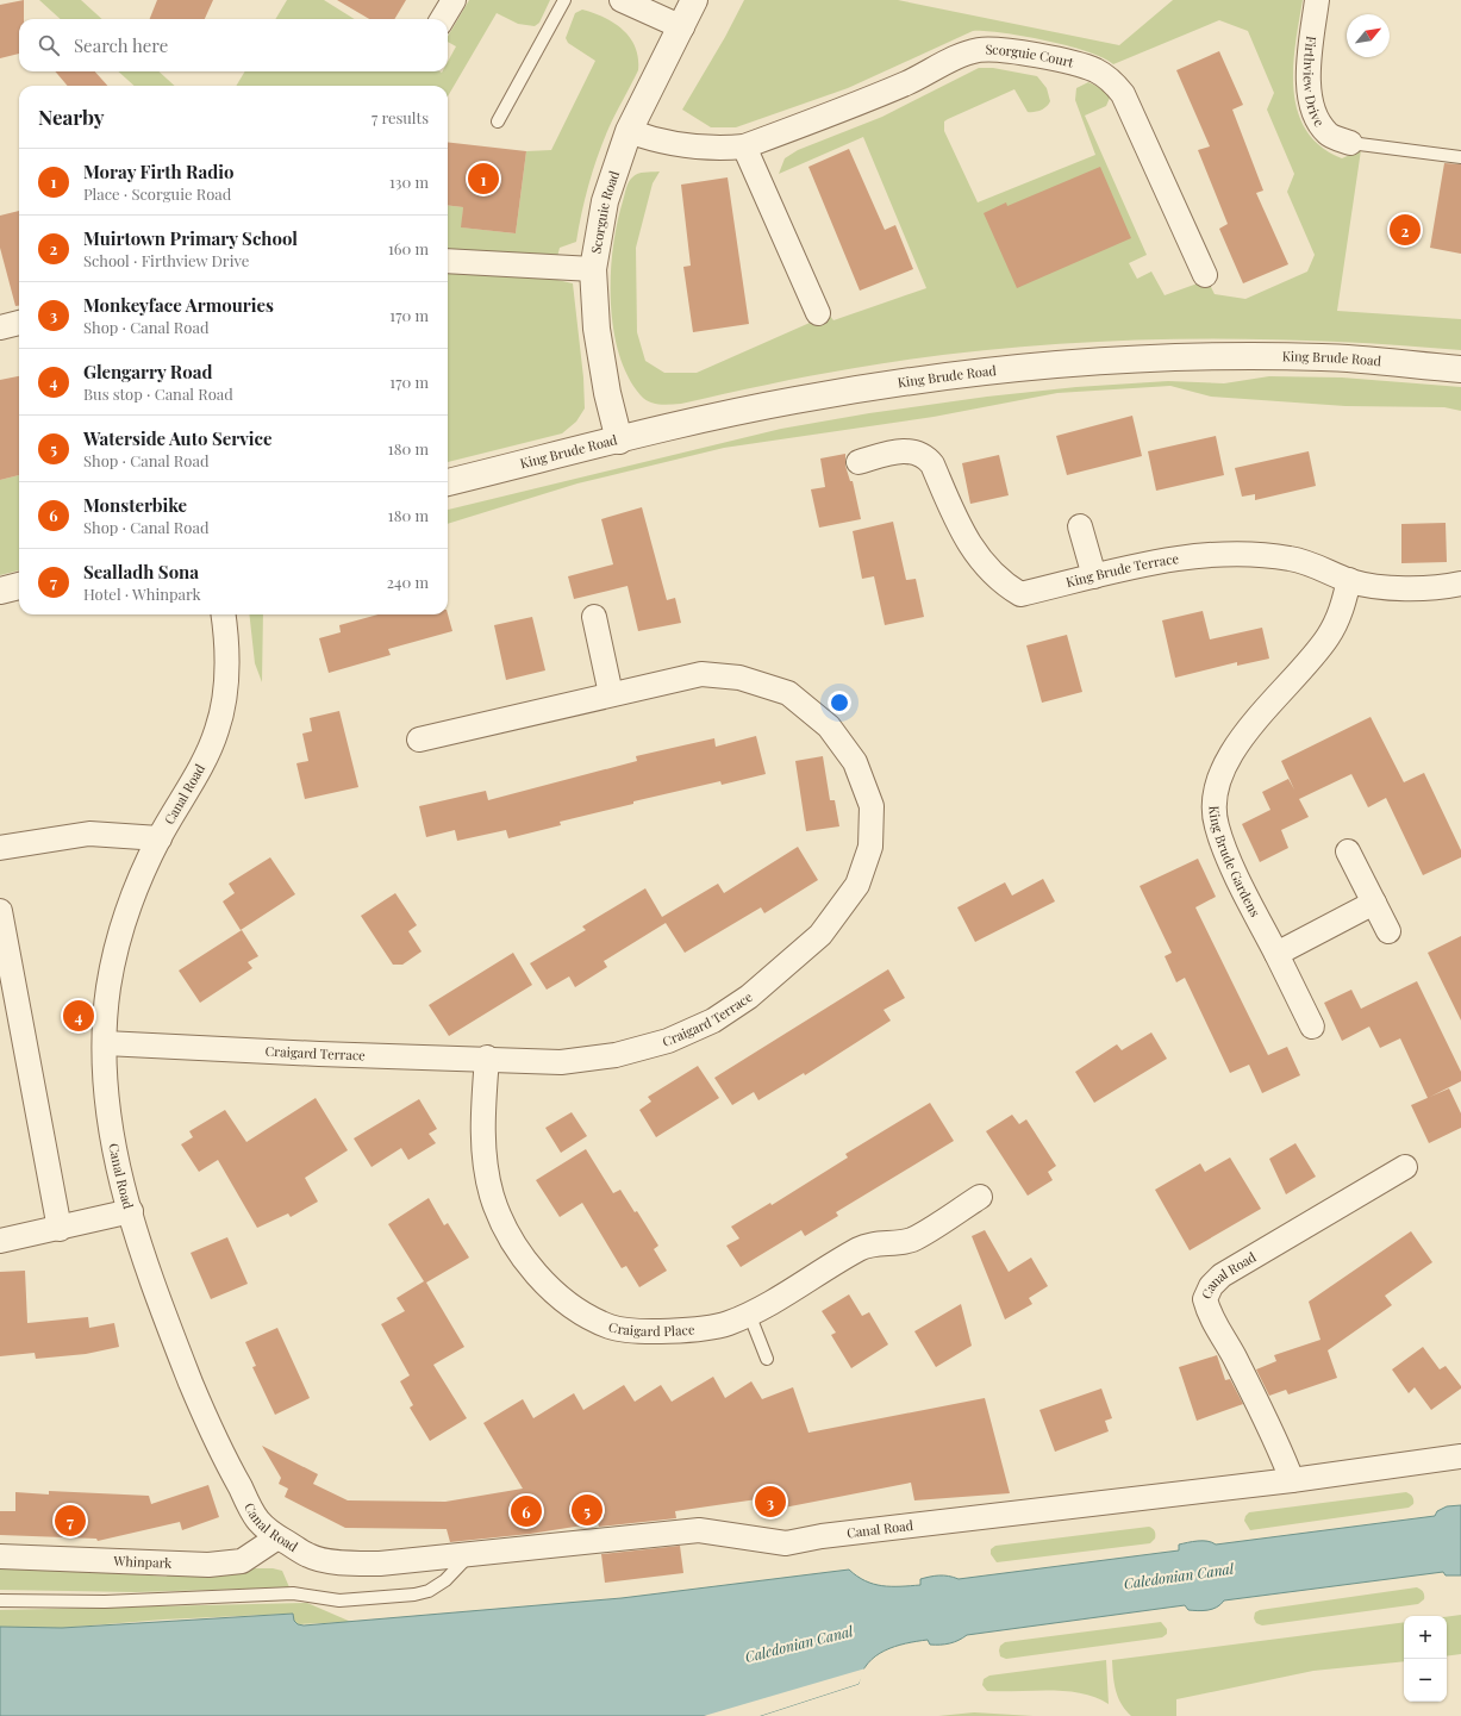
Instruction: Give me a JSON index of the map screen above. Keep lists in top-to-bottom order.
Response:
{
  "streets": {
    "street": [
      "Scorguie Court",
      "Firthview Drive",
      "Scorguie Road",
      "King Brude Road",
      "King Brude Terrace",
      "Canal Road",
      "King Brude Gardens",
      "Craigard Terrace",
      "Craigard Place",
      "Whinpark"
    ]
  },
  "crossings": [
    ["Scorguie Court", "Scorguie Road"],
    ["Scorguie Road", "King Brude Road"],
    ["King Brude Terrace", "King Brude Gardens"],
    ["Canal Road", "Craigard Terrace"],
    ["Canal Road", "Whinpark"],
    ["Craigard Terrace", "Craigard Place"]
  ],
  "water": ["Caledonian Canal"],
  "north": "top right",
  "page": {
    "search": "Search here",
    "heading": ["Nearby", "7 results"],
    "list": [
      {
        "mark": "1",
        "name": "Moray Firth Radio",
        "note": "Place · Scorguie Road",
        "value": "130 m"
      },
      {
        "mark": "2",
        "name": "Muirtown Primary School",
        "note": "School · Firthview Drive",
        "value": "160 m"
      },
      {
        "mark": "3",
        "name": "Monkeyface Armouries",
        "note": "Shop · Canal Road",
        "value": "170 m"
      },
      {
        "mark": "4",
        "name": "Glengarry Road",
        "note": "Bus stop · Canal Road",
        "value": "170 m"
      },
      {
        "mark": "5",
        "name": "Waterside Auto Service",
        "note": "Shop · Canal Road",
        "value": "180 m"
      },
      {
        "mark": "6",
        "name": "Monsterbike",
        "note": "Shop · Canal Road",
        "value": "180 m"
      },
      {
        "mark": "7",
        "name": "Sealladh Sona",
        "note": "Hotel · Whinpark",
        "value": "240 m"
      }
    ],
    "pins": [
      "1",
      "2",
      "4",
      "3",
      "5",
      "6",
      "7"
    ],
    "map_buttons": ["+", "−"]
  }
}
